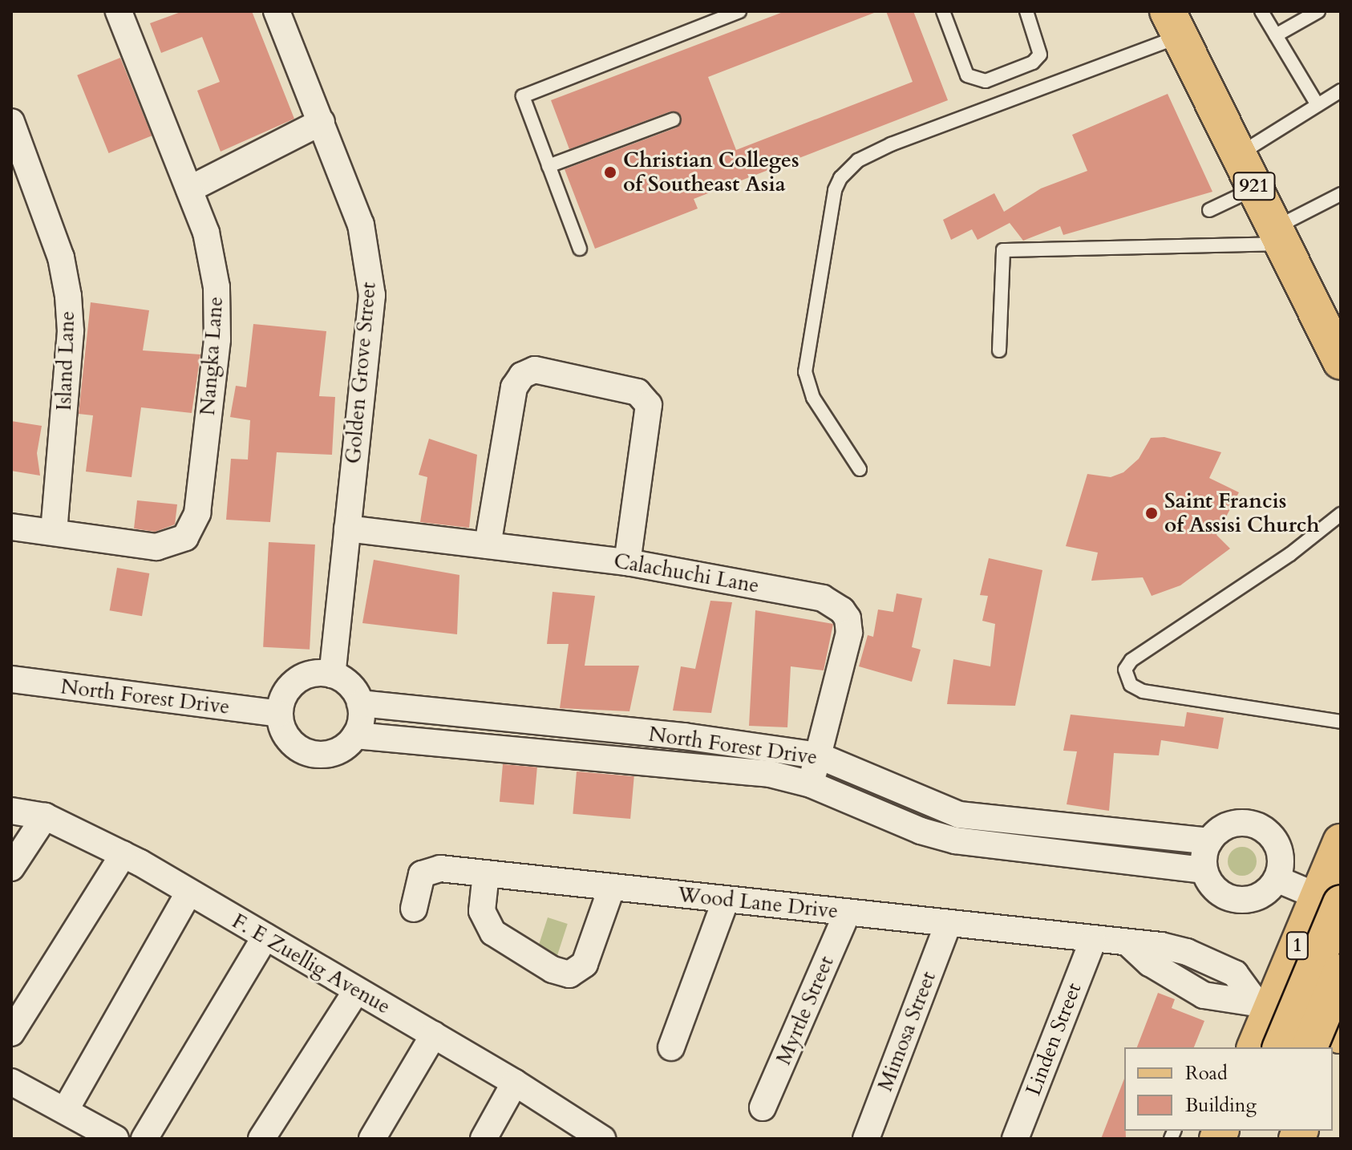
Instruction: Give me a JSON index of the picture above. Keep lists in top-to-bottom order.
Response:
{
  "streets": {
    "main road": ["921", "1"],
    "street": [
      "Nangka Lane",
      "Island Lane",
      "Golden Grove Street",
      "Calachuchi Lane",
      "North Forest Drive",
      "Wood Lane Drive",
      "F. E Zuellig Avenue",
      "Myrtle Street",
      "Mimosa Street",
      "Linden Street"
    ]
  },
  "crossings": [
    ["Nangka Lane", "Island Lane"],
    ["Golden Grove Street", "Calachuchi Lane"],
    ["Golden Grove Street", "North Forest Drive"],
    ["Calachuchi Lane", "North Forest Drive"],
    ["Wood Lane Drive", "1"],
    ["Wood Lane Drive", "Myrtle Street"],
    ["Wood Lane Drive", "Mimosa Street"],
    ["Wood Lane Drive", "Linden Street"]
  ],
  "places": ["Christian Colleges of Southeast Asia", "Saint Francis of Assisi Church"],
  "legend": ["Road", "Building"]
}
